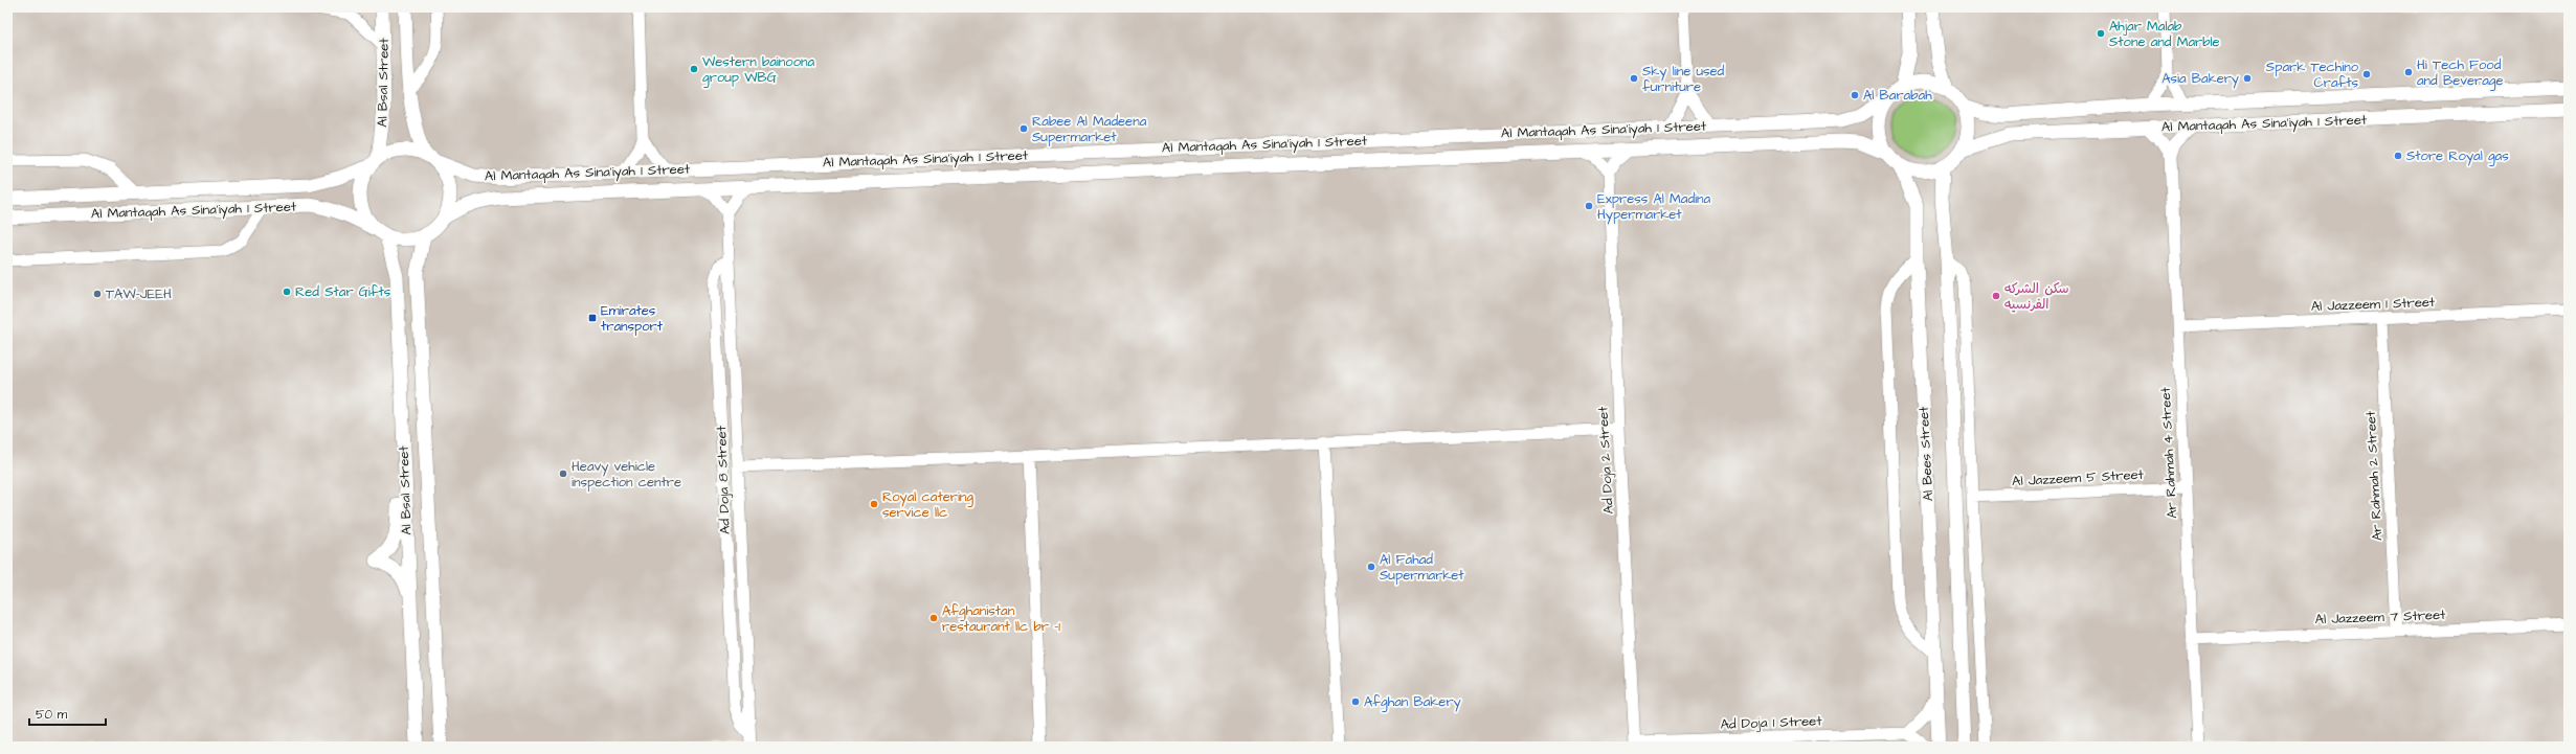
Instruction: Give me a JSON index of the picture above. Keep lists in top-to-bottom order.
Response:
{
  "streets": {
    "street": [
      "Al Bsal Street",
      "Al Mantaqah As Sina'iyah 1 Street",
      "Al Jazzeem 1 Street",
      "Ar Rahmah 4 Street",
      "Al Bees Street",
      "Ad Doja 2 Street",
      "Ar Rahmah 2 Street",
      "Al Jazzeem 5 Street",
      "Ad Doja 8 Street",
      "Al Jazzeem 7 Street",
      "Ad Doja 1 Street"
    ]
  },
  "crossings": [
    ["Al Bsal Street", "Al Mantaqah As Sina'iyah 1 Street"],
    ["Al Mantaqah As Sina'iyah 1 Street", "Al Bees Street"],
    ["Al Jazzeem 1 Street", "Ar Rahmah 4 Street"],
    ["Al Jazzeem 1 Street", "Ar Rahmah 2 Street"],
    ["Ar Rahmah 4 Street", "Al Jazzeem 5 Street"],
    ["Ar Rahmah 4 Street", "Al Jazzeem 7 Street"],
    ["Ad Doja 2 Street", "Ad Doja 1 Street"],
    ["Ar Rahmah 2 Street", "Al Jazzeem 7 Street"]
  ],
  "places": {
    "other": [
      "Ahjar Malab Stone and Marble",
      "Western bainoona group WBG",
      "Hi Tech Food and Beverage",
      "Spark Techino Crafts",
      "Sky line used furniture",
      "Asia Bakery",
      "Al Barabah",
      "Rabee Al Madeena Supermarket",
      "Store Royal gas",
      "Express Al Madina Hypermarket",
      "Red Star Gifts",
      "TAW-JEEH",
      "سكن الشركه الفرنسيه",
      "Heavy vehicle inspection centre",
      "Royal catering service llc",
      "Al Fahad Supermarket",
      "Afghanistan restaurant llc br -1",
      "Afghan Bakery"
    ],
    "transit": ["Emirates transport"]
  },
  "scale_bar": "50 m"
}
